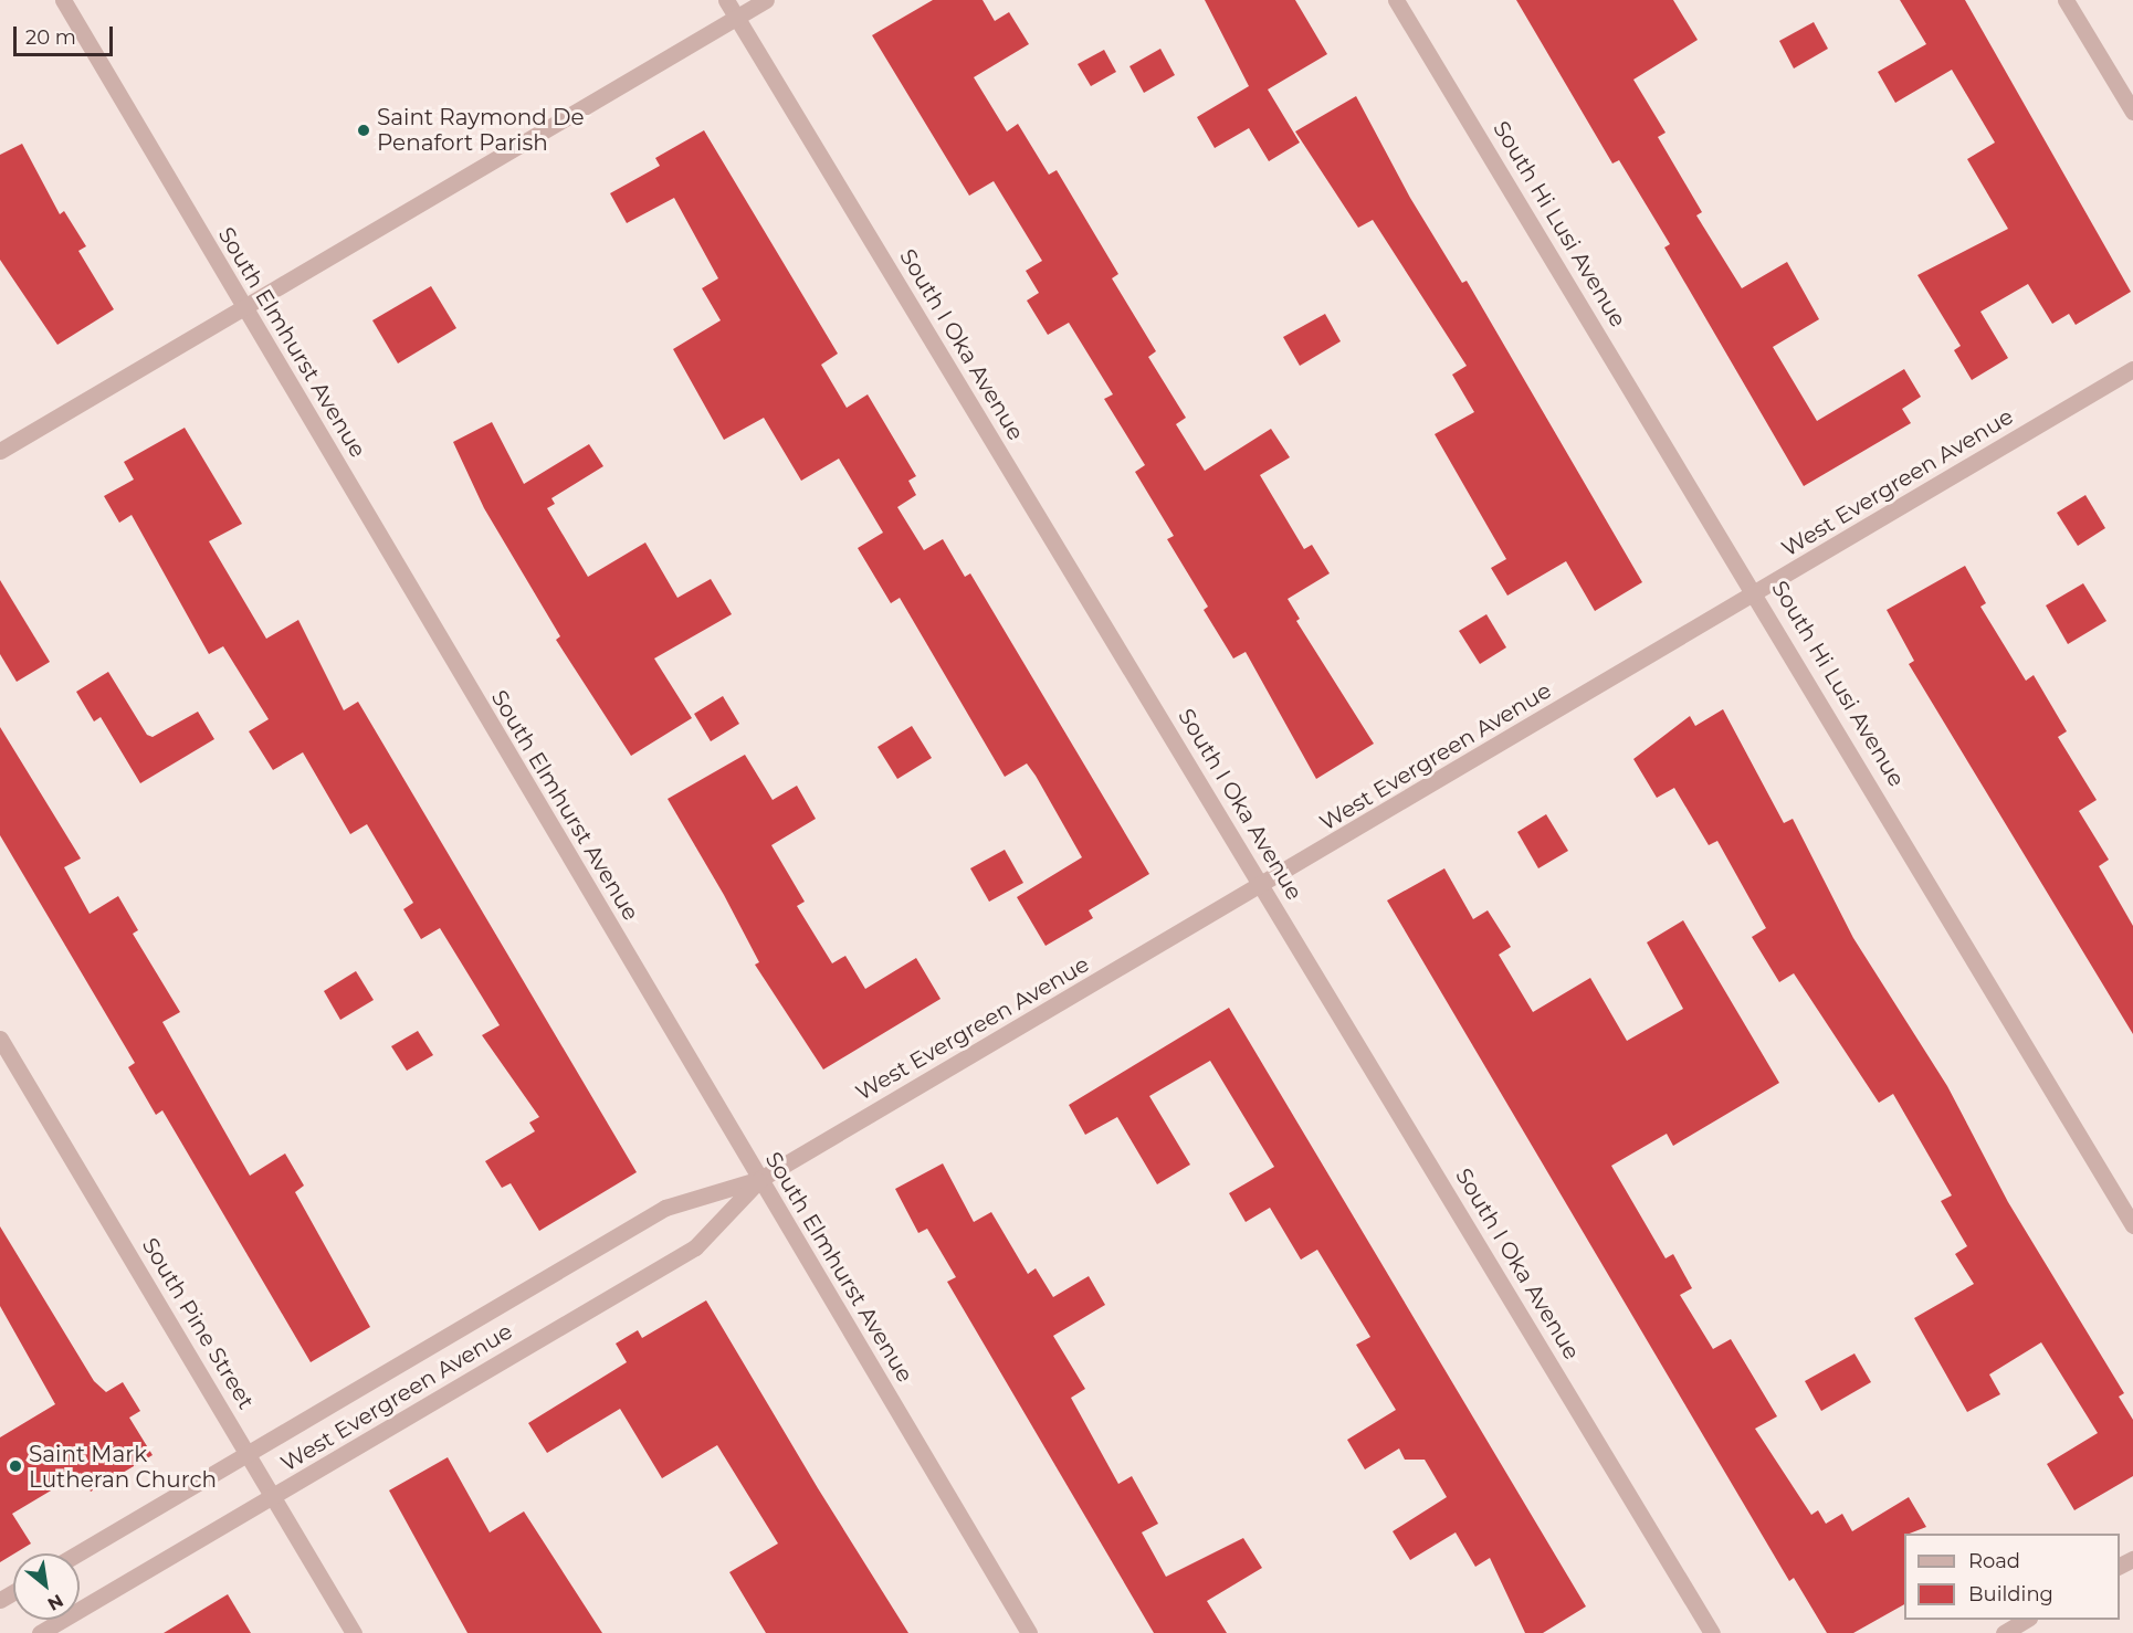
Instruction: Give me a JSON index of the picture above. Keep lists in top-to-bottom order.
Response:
{
  "streets": {
    "street": [
      "South Hi Lusi Avenue",
      "South Elmhurst Avenue",
      "South I Oka Avenue",
      "West Evergreen Avenue",
      "South Pine Street"
    ]
  },
  "crossings": [
    ["South Hi Lusi Avenue", "West Evergreen Avenue"],
    ["South Elmhurst Avenue", "West Evergreen Avenue"],
    ["South I Oka Avenue", "West Evergreen Avenue"],
    ["West Evergreen Avenue", "South Pine Street"]
  ],
  "places": ["Saint Raymond De Penafort Parish", "Saint Mark Lutheran Church"],
  "legend": ["Road", "Building"],
  "scale_bar": "20 m",
  "north": "bottom right"
}
